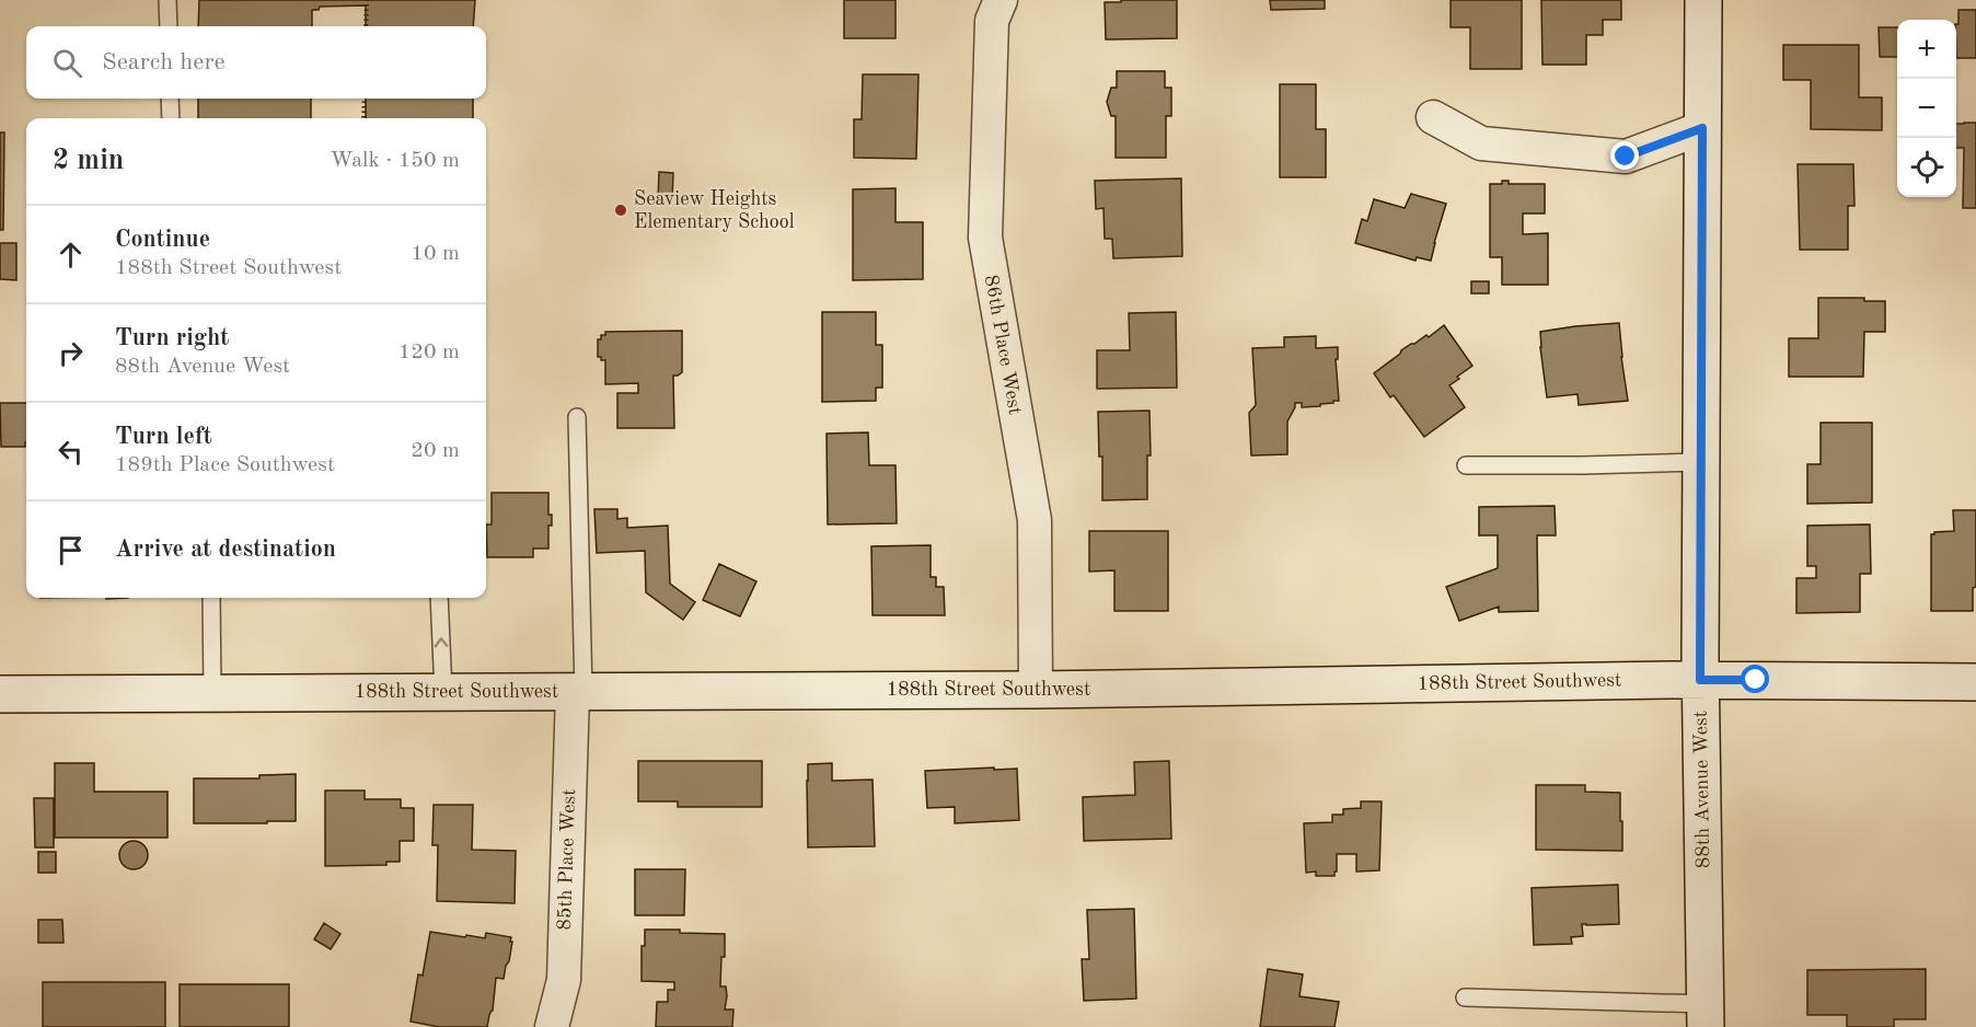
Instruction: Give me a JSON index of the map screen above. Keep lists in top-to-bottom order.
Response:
{
  "streets": {
    "street": [
      "86th Place West",
      "188th Street Southwest",
      "88th Avenue West",
      "85th Place West"
    ]
  },
  "crossings": [
    ["86th Place West", "188th Street Southwest"],
    ["188th Street Southwest", "88th Avenue West"],
    ["188th Street Southwest", "85th Place West"]
  ],
  "places": ["Seaview Heights Elementary School"],
  "page": {
    "map_buttons": ["+", "−"],
    "search": "Search here",
    "heading": ["2 min", "Walk · 150 m"],
    "list": [
      ["Continue", "188th Street Southwest", "10 m"],
      ["Turn right", "88th Avenue West", "120 m"],
      ["Turn left", "189th Place Southwest", "20 m"],
      "Arrive at destination"
    ]
  }
}
